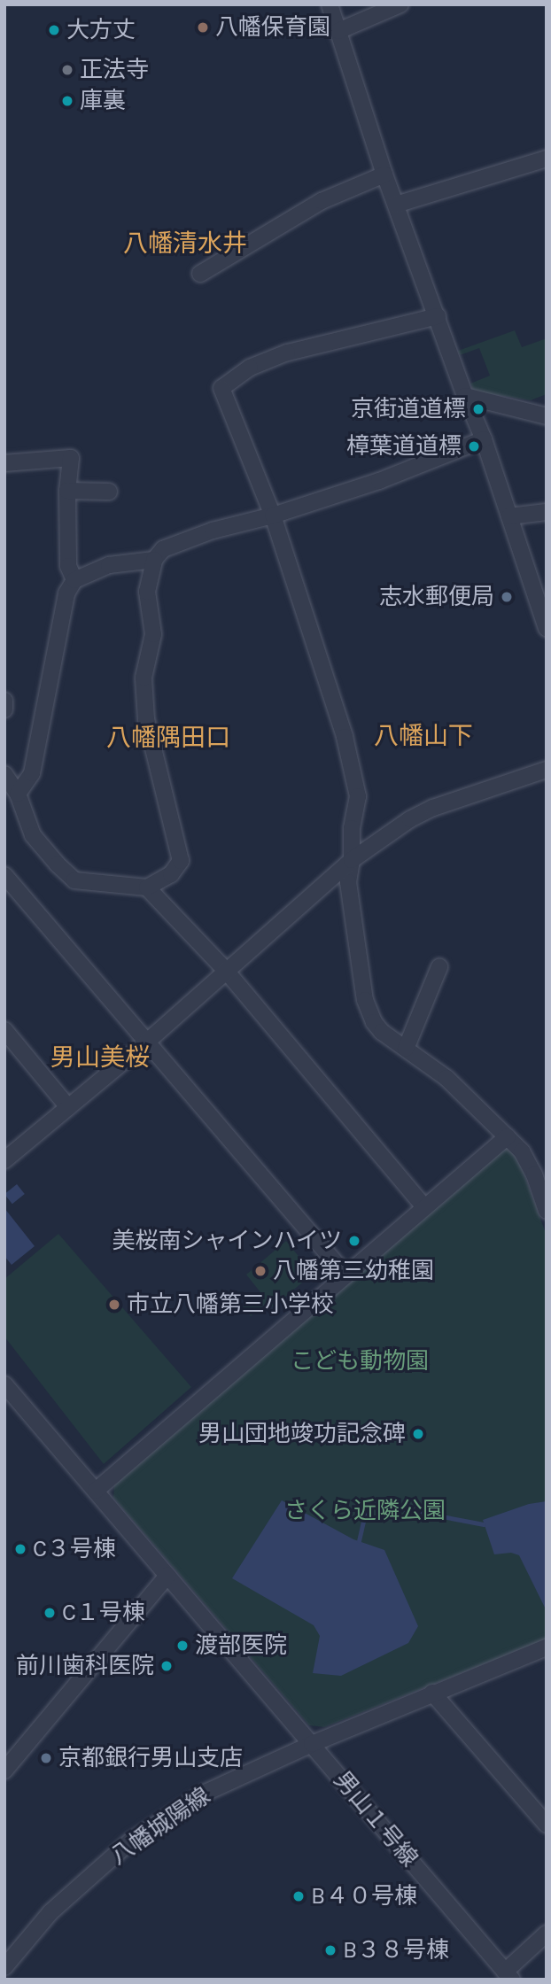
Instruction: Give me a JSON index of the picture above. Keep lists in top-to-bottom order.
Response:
{
  "streets": {
    "street": ["男山１号線", "八幡城陽線"]
  },
  "crossings": [
    ["男山１号線", "八幡城陽線"]
  ],
  "districts": [
    "八幡清水井",
    "八幡山下",
    "八幡隅田口",
    "男山美桜"
  ],
  "parks": ["こども動物園", "さくら近隣公園"],
  "places": [
    "八幡保育園",
    "大方丈",
    "正法寺",
    "庫裏",
    "京街道道標",
    "樟葉道道標",
    "志水郵便局",
    "美桜南シャインハイツ",
    "八幡第三幼稚園",
    "市立八幡第三小学校",
    "男山団地竣功記念碑",
    "C３号棟",
    "C１号棟",
    "渡部医院",
    "前川歯科医院",
    "京都銀行男山支店",
    "B４０号棟",
    "B３８号棟"
  ]
}
